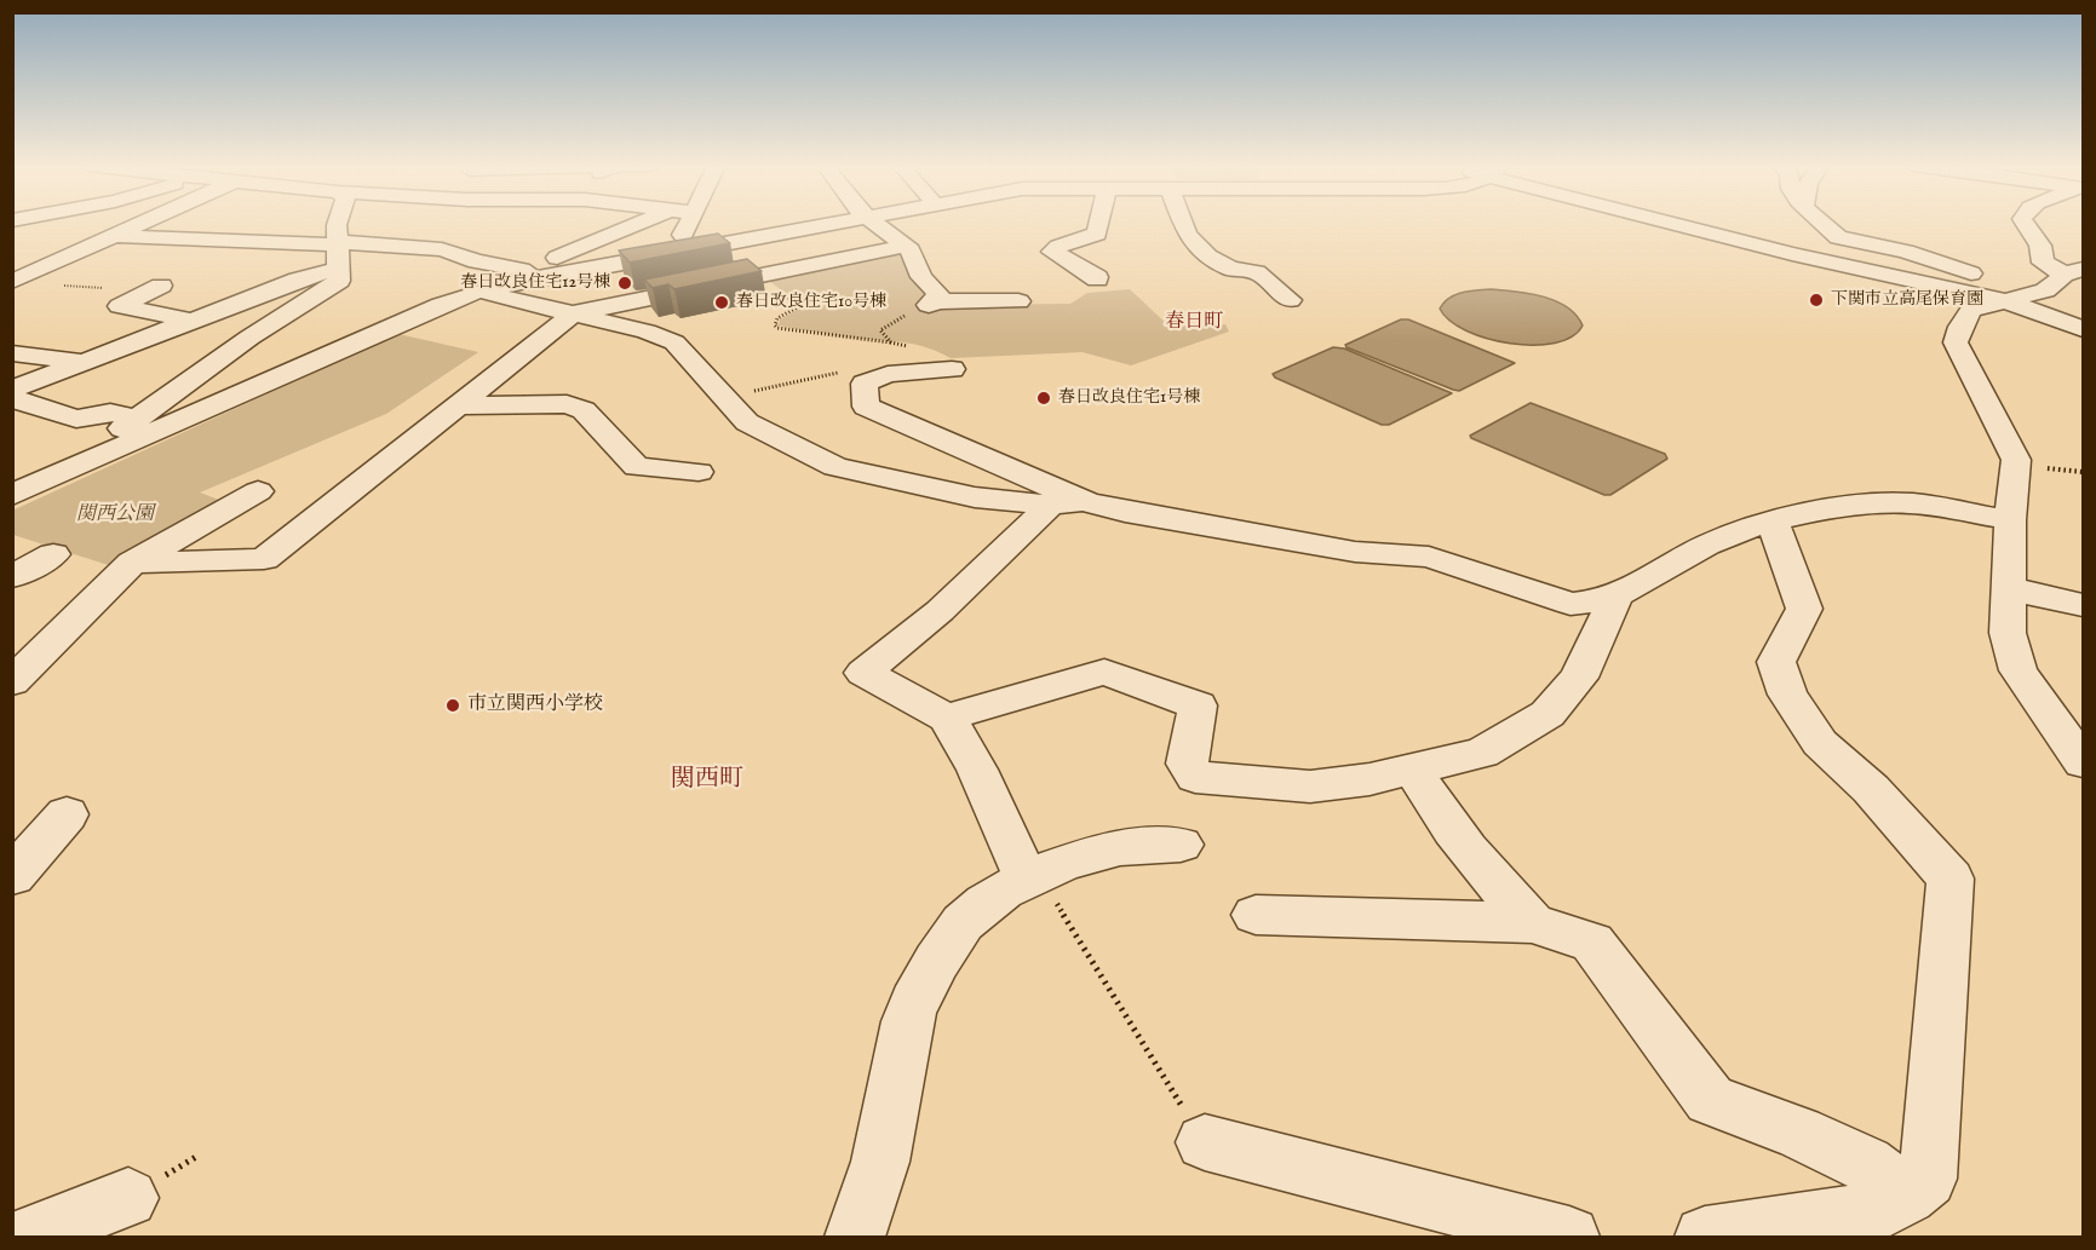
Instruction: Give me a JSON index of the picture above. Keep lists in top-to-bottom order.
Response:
{
  "districts": ["春日町", "関西町"],
  "parks": ["関西公園"],
  "places": [
    "春日改良住宅12号棟",
    "下関市立高尾保育園",
    "春日改良住宅10号棟",
    "春日改良住宅1号棟",
    "市立関西小学校"
  ]
}
